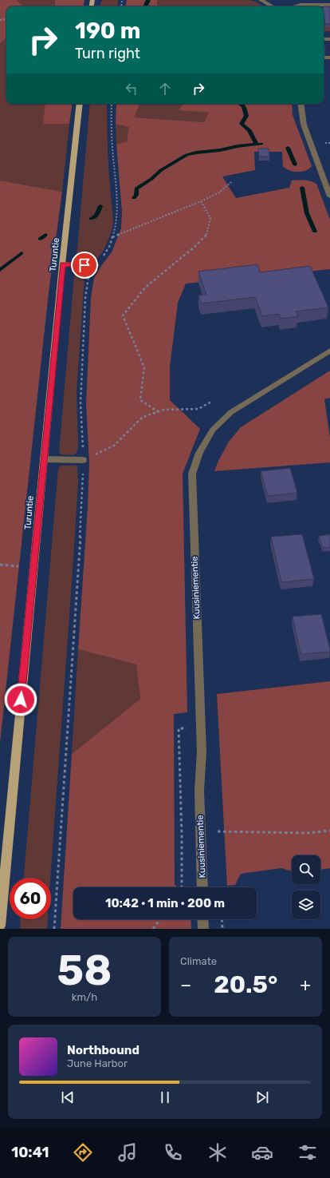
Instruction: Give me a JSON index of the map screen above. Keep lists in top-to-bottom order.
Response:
{
  "streets": {
    "main road": ["Turuntie"],
    "street": ["Kuusiniementie"]
  },
  "page": {
    "turn": ["190 m", "Turn right"],
    "limit": "60",
    "trip": "10:42 · 1 min · 200 m",
    "tile": [
      ["58", "km/h"],
      "Climate"
    ],
    "heat": ["−", "20.5°", "+"],
    "song": ["Northbound", "June Harbor"],
    "tabs": "10:41"
  }
}
